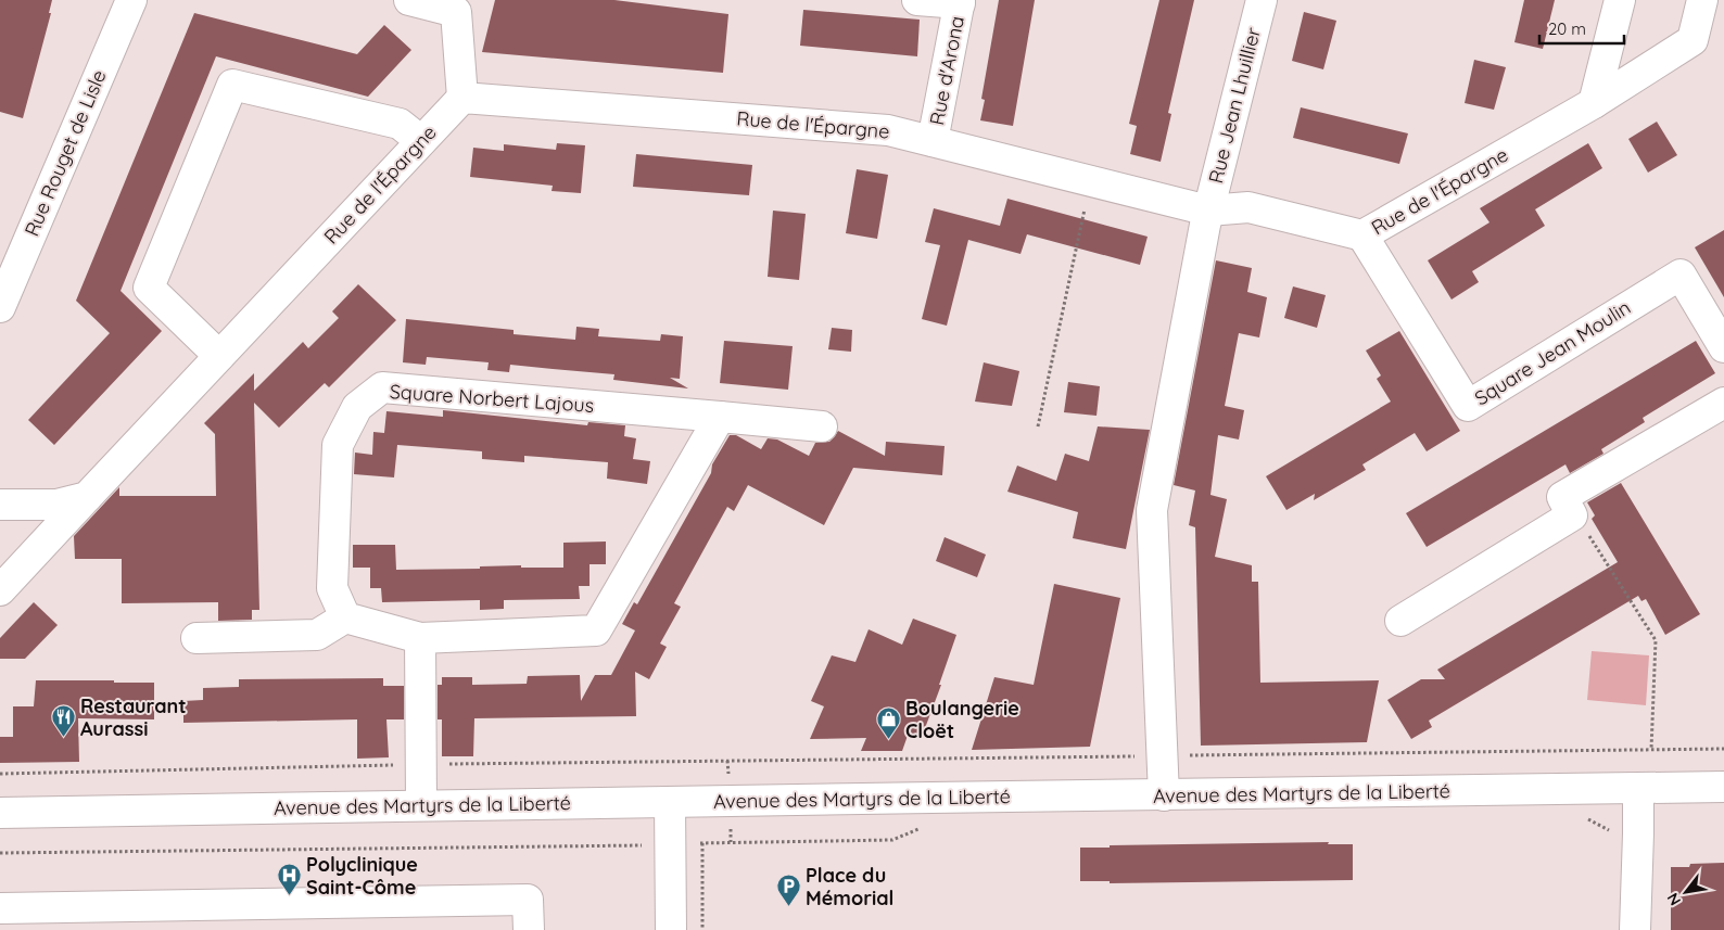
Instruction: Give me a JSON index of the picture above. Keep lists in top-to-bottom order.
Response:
{
  "streets": {
    "street": [
      "Rue d'Arona",
      "Rue Jean Lhuillier",
      "Rue de l'Épargne",
      "Rue Rouget de Lisle",
      "Square Jean Moulin",
      "Square Norbert Lajous",
      "Avenue des Martyrs de la Liberté"
    ]
  },
  "crossings": [
    ["Rue d'Arona", "Rue de l'Épargne"],
    ["Rue Jean Lhuillier", "Rue de l'Épargne"],
    ["Rue Jean Lhuillier", "Avenue des Martyrs de la Liberté"],
    ["Rue de l'Épargne", "Square Jean Moulin"]
  ],
  "places": {
    "restaurant": ["Restaurant Aurassi"],
    "shop": ["Boulangerie Cloët"],
    "hospital": ["Polyclinique Saint-Côme"],
    "parking": ["Place du Mémorial"]
  },
  "scale_bar": "20 m",
  "north": "bottom left"
}
